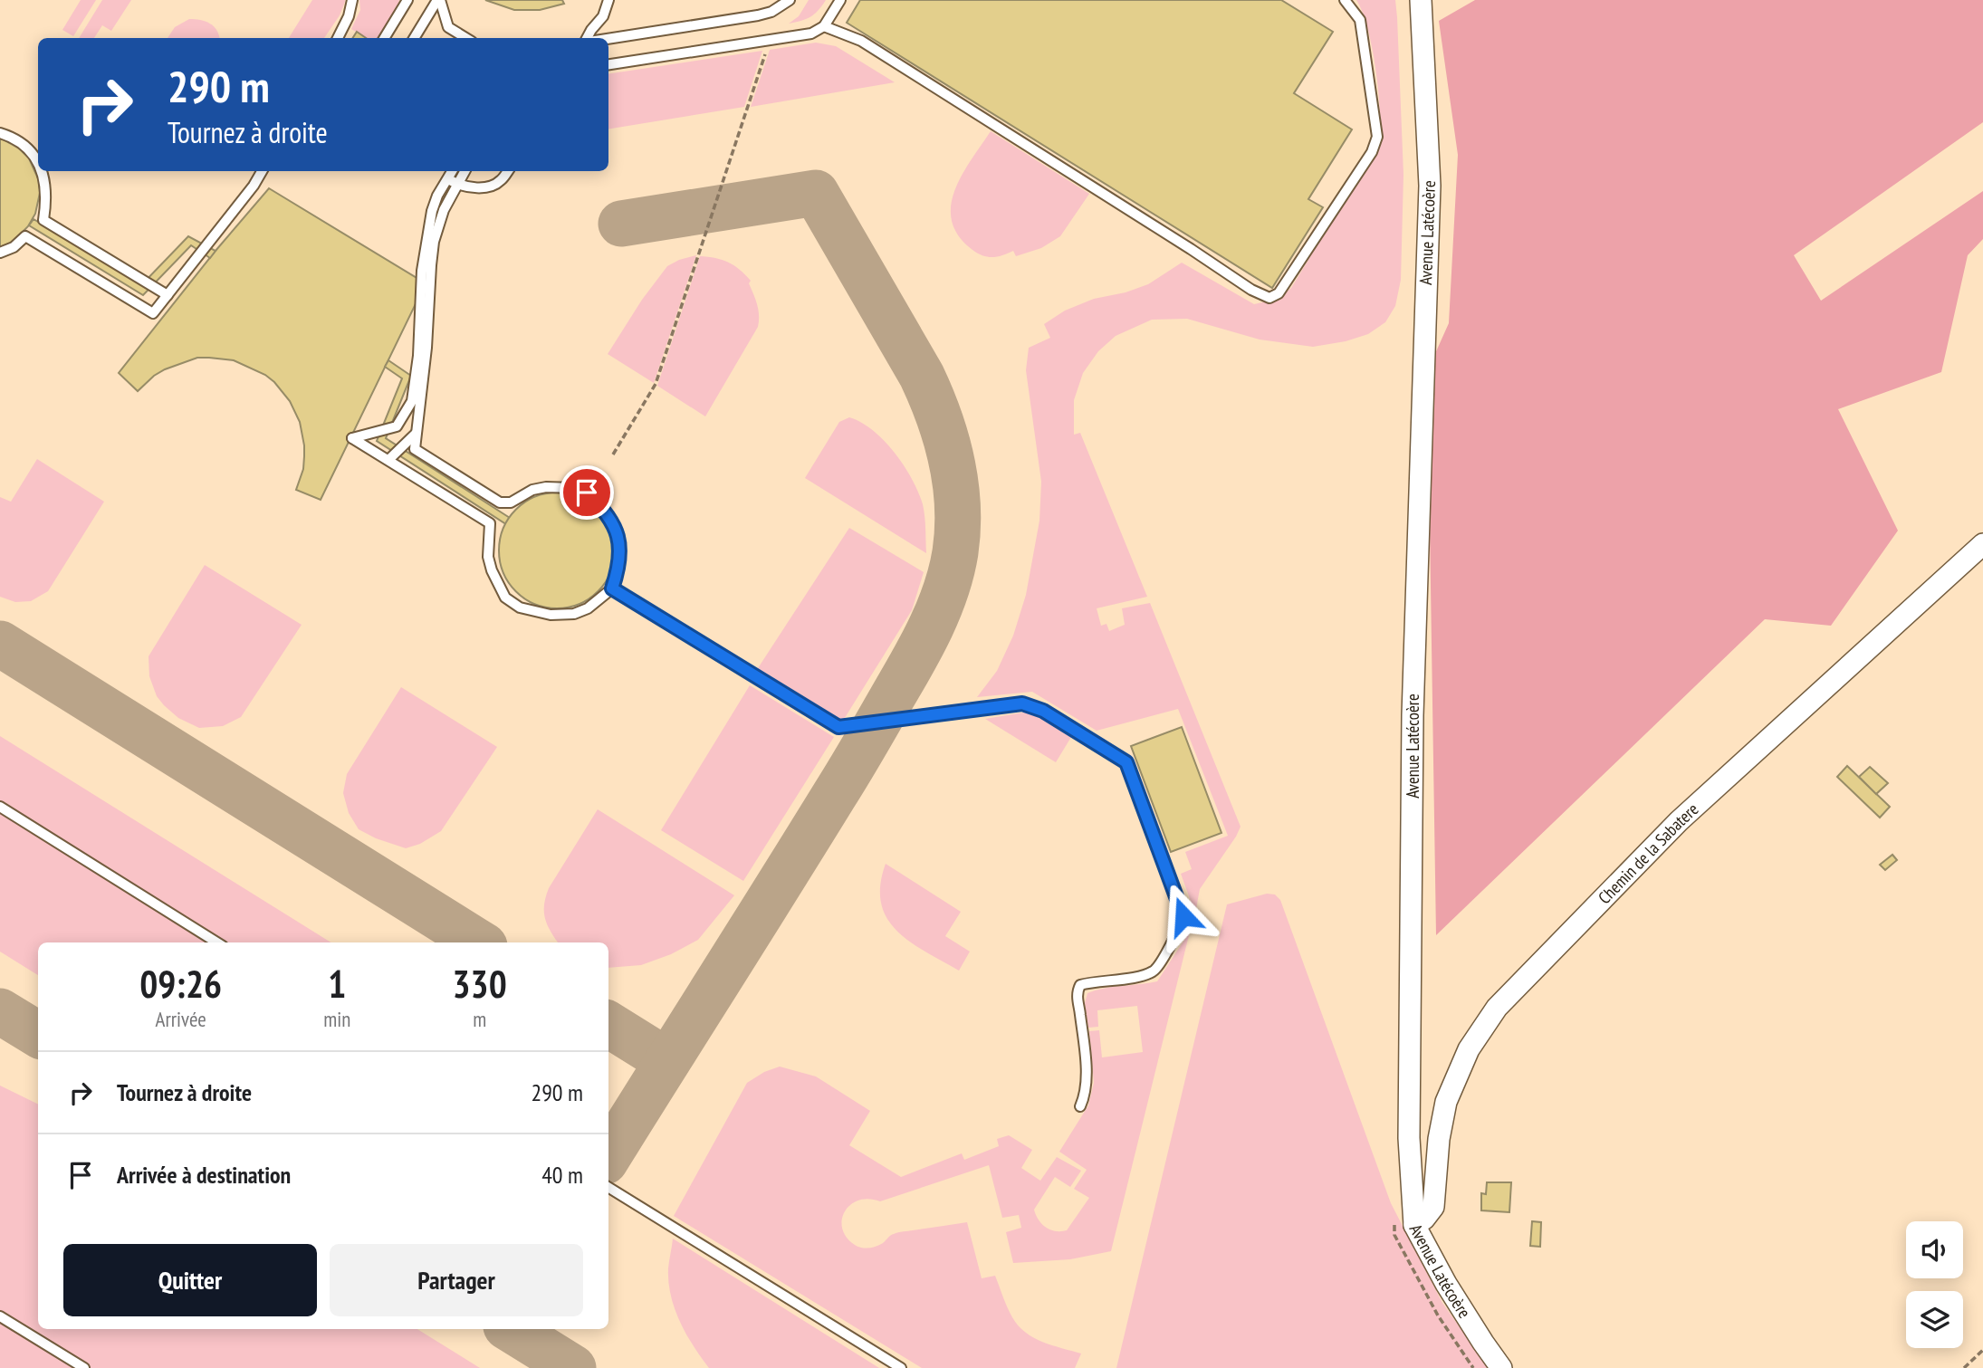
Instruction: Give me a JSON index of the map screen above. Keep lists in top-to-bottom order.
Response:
{
  "streets": {
    "street": ["Avenue Latécoère", "Chemin de la Sabatere"]
  },
  "crossings": [
    ["Avenue Latécoère", "Chemin de la Sabatere"]
  ],
  "page": {
    "turn": ["290 m", "Tournez à droite"],
    "eta": [
      "09:26",
      "Arrivée",
      "1",
      "min",
      "330",
      "m"
    ],
    "list": [
      {
        "name": "Tournez à droite",
        "value": "290 m"
      },
      {
        "name": "Arrivée à destination",
        "value": "40 m"
      }
    ],
    "buttons": ["Quitter", "Partager"]
  }
}
